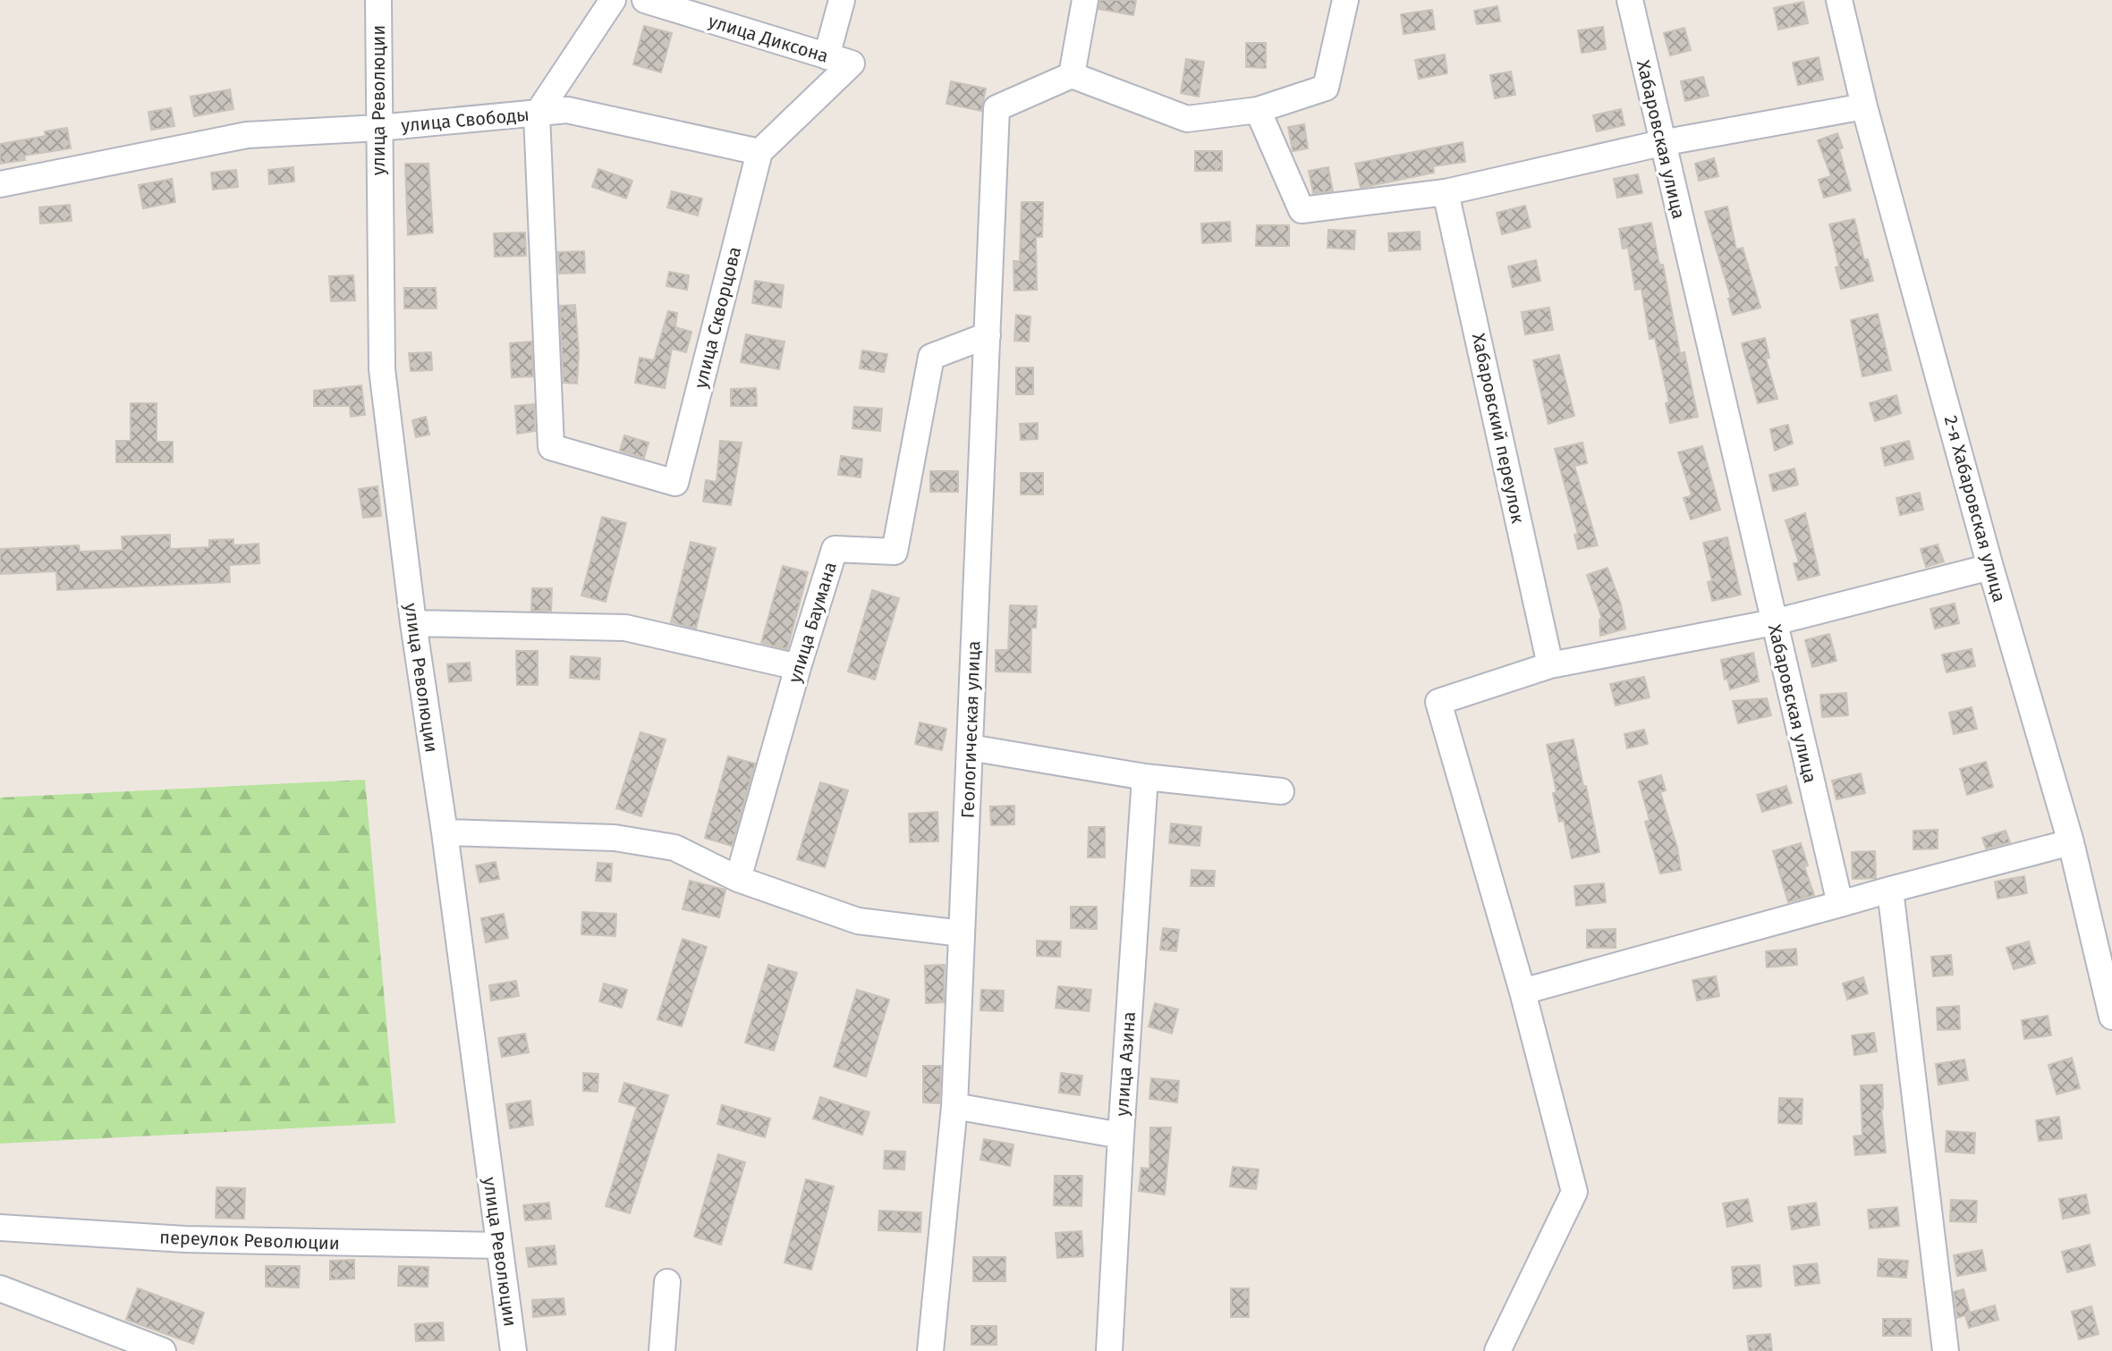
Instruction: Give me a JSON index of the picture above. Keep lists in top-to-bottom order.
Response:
{
  "streets": {
    "street": [
      "улица Диксона",
      "улица Революции",
      "улица Свободы",
      "Хабаровская улица",
      "улица Скворцова",
      "Хабаровский переулок",
      "2-я Хабаровская улица",
      "улица Баумана",
      "Геологическая улица",
      "улица Азина",
      "переулок Революции"
    ]
  },
  "crossings": [
    ["улица Диксона", "улица Свободы"],
    ["улица Диксона", "улица Скворцова"],
    ["улица Революции", "улица Свободы"],
    ["улица Революции", "переулок Революции"],
    ["улица Свободы", "улица Скворцова"],
    ["улица Баумана", "Геологическая улица"]
  ]
}
